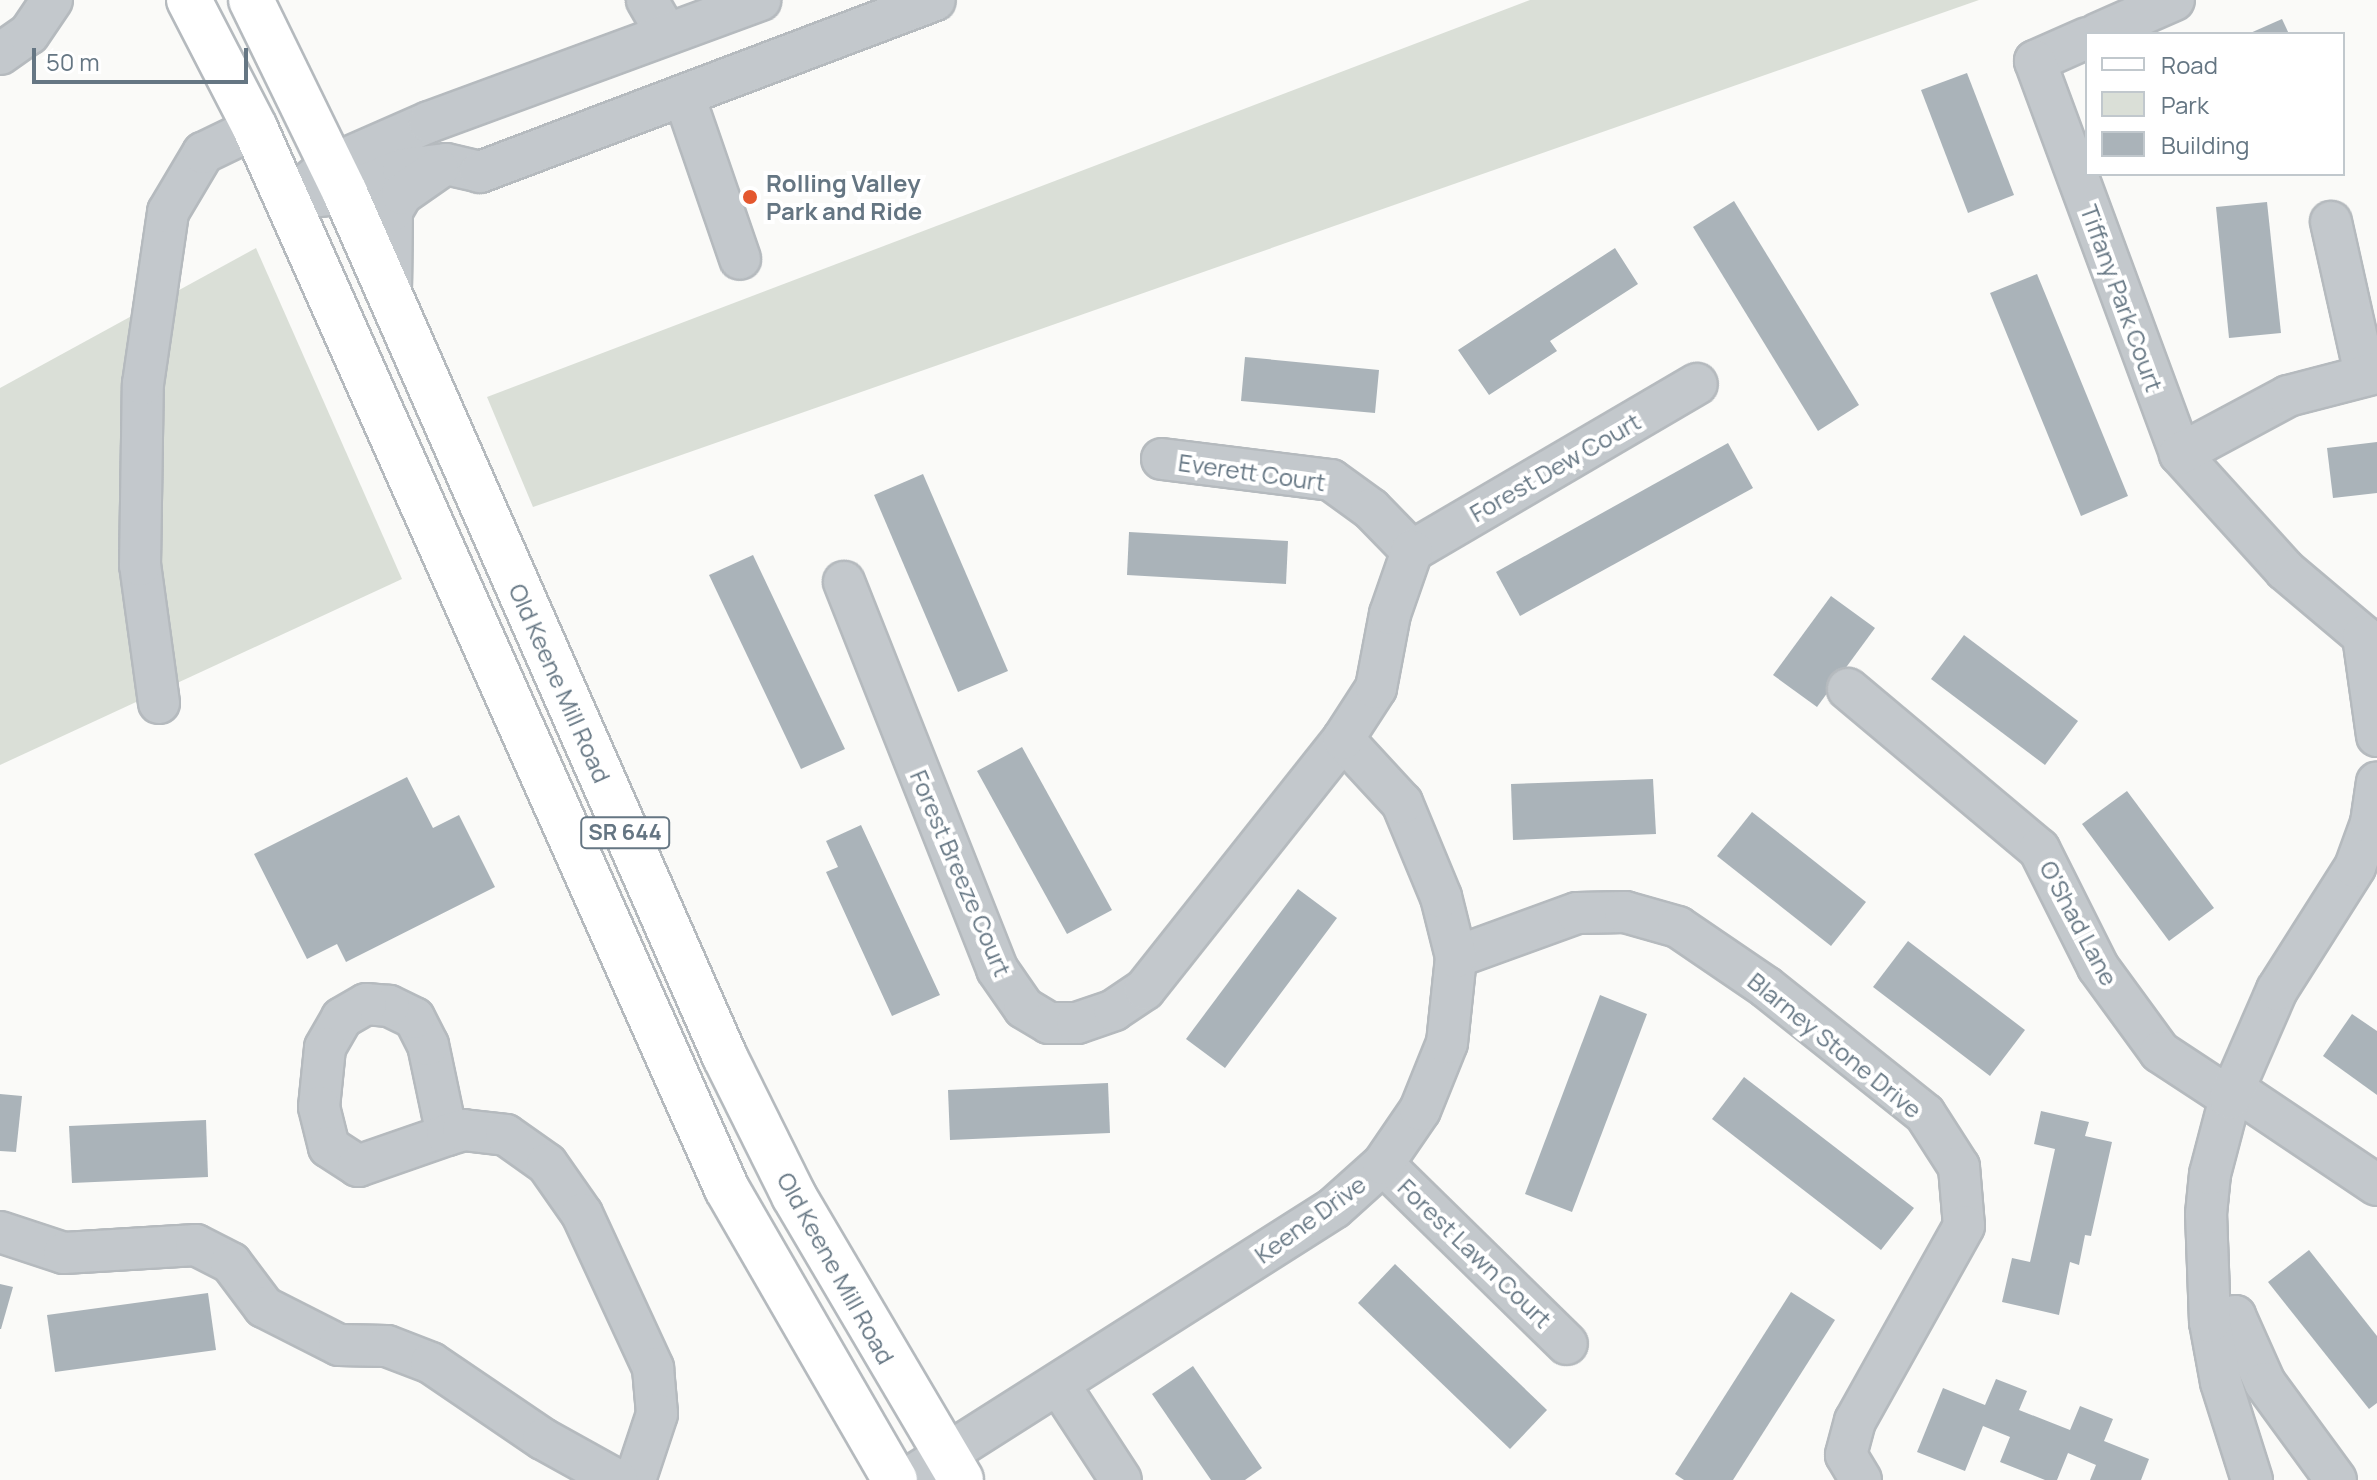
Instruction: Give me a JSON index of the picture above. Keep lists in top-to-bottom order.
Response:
{
  "streets": {
    "main road": ["Old Keene Mill Road", "SR 644"],
    "street": [
      "Tiffany Park Court",
      "Forest Dew Court",
      "Everett Court",
      "Forest Breeze Court",
      "O'Shad Lane",
      "Blarney Stone Drive",
      "Keene Drive",
      "Forest Lawn Court"
    ]
  },
  "crossings": [
    ["Forest Dew Court", "Everett Court"],
    ["Old Keene Mill Road", "Keene Drive"],
    ["Forest Breeze Court", "Keene Drive"],
    ["Blarney Stone Drive", "Keene Drive"],
    ["Keene Drive", "Forest Lawn Court"]
  ],
  "places": ["Rolling Valley Park and Ride"],
  "legend": ["Road", "Park", "Building"],
  "scale_bar": "50 m"
}
